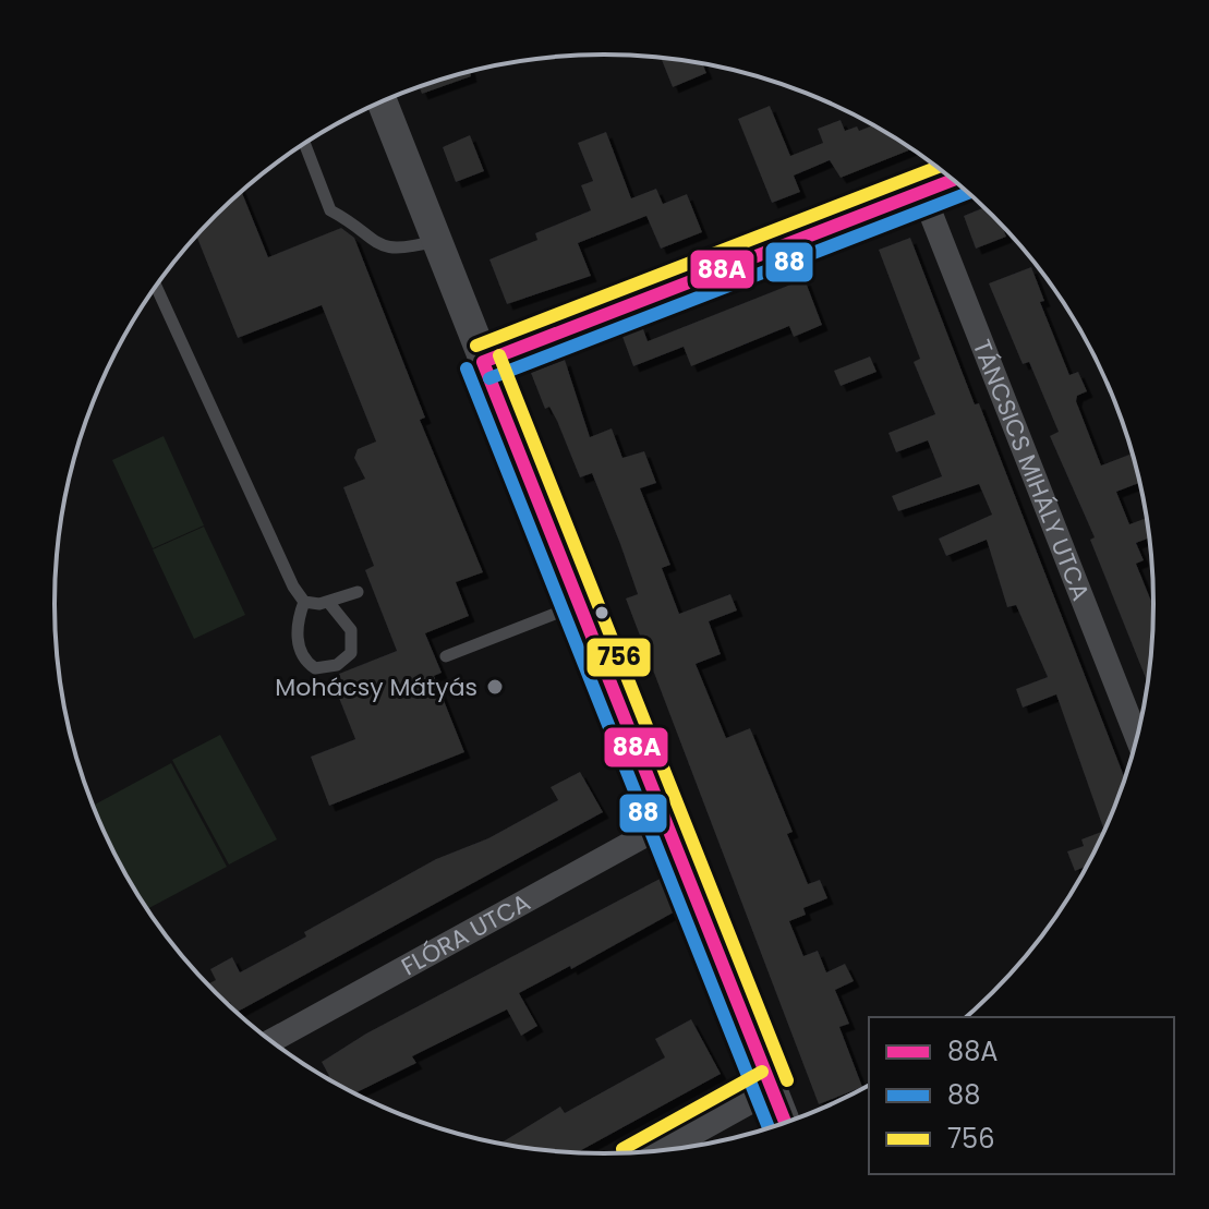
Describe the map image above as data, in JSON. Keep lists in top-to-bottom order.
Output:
{
  "streets": {
    "street": ["TÁNCSICS MIHÁLY UTCA", "FLÓRA UTCA"]
  },
  "places": ["Mohácsy Mátyás"],
  "lines": ["transit line 756", "transit line 88A", "transit line 88"],
  "legend": ["88A", "88", "756"]
}
